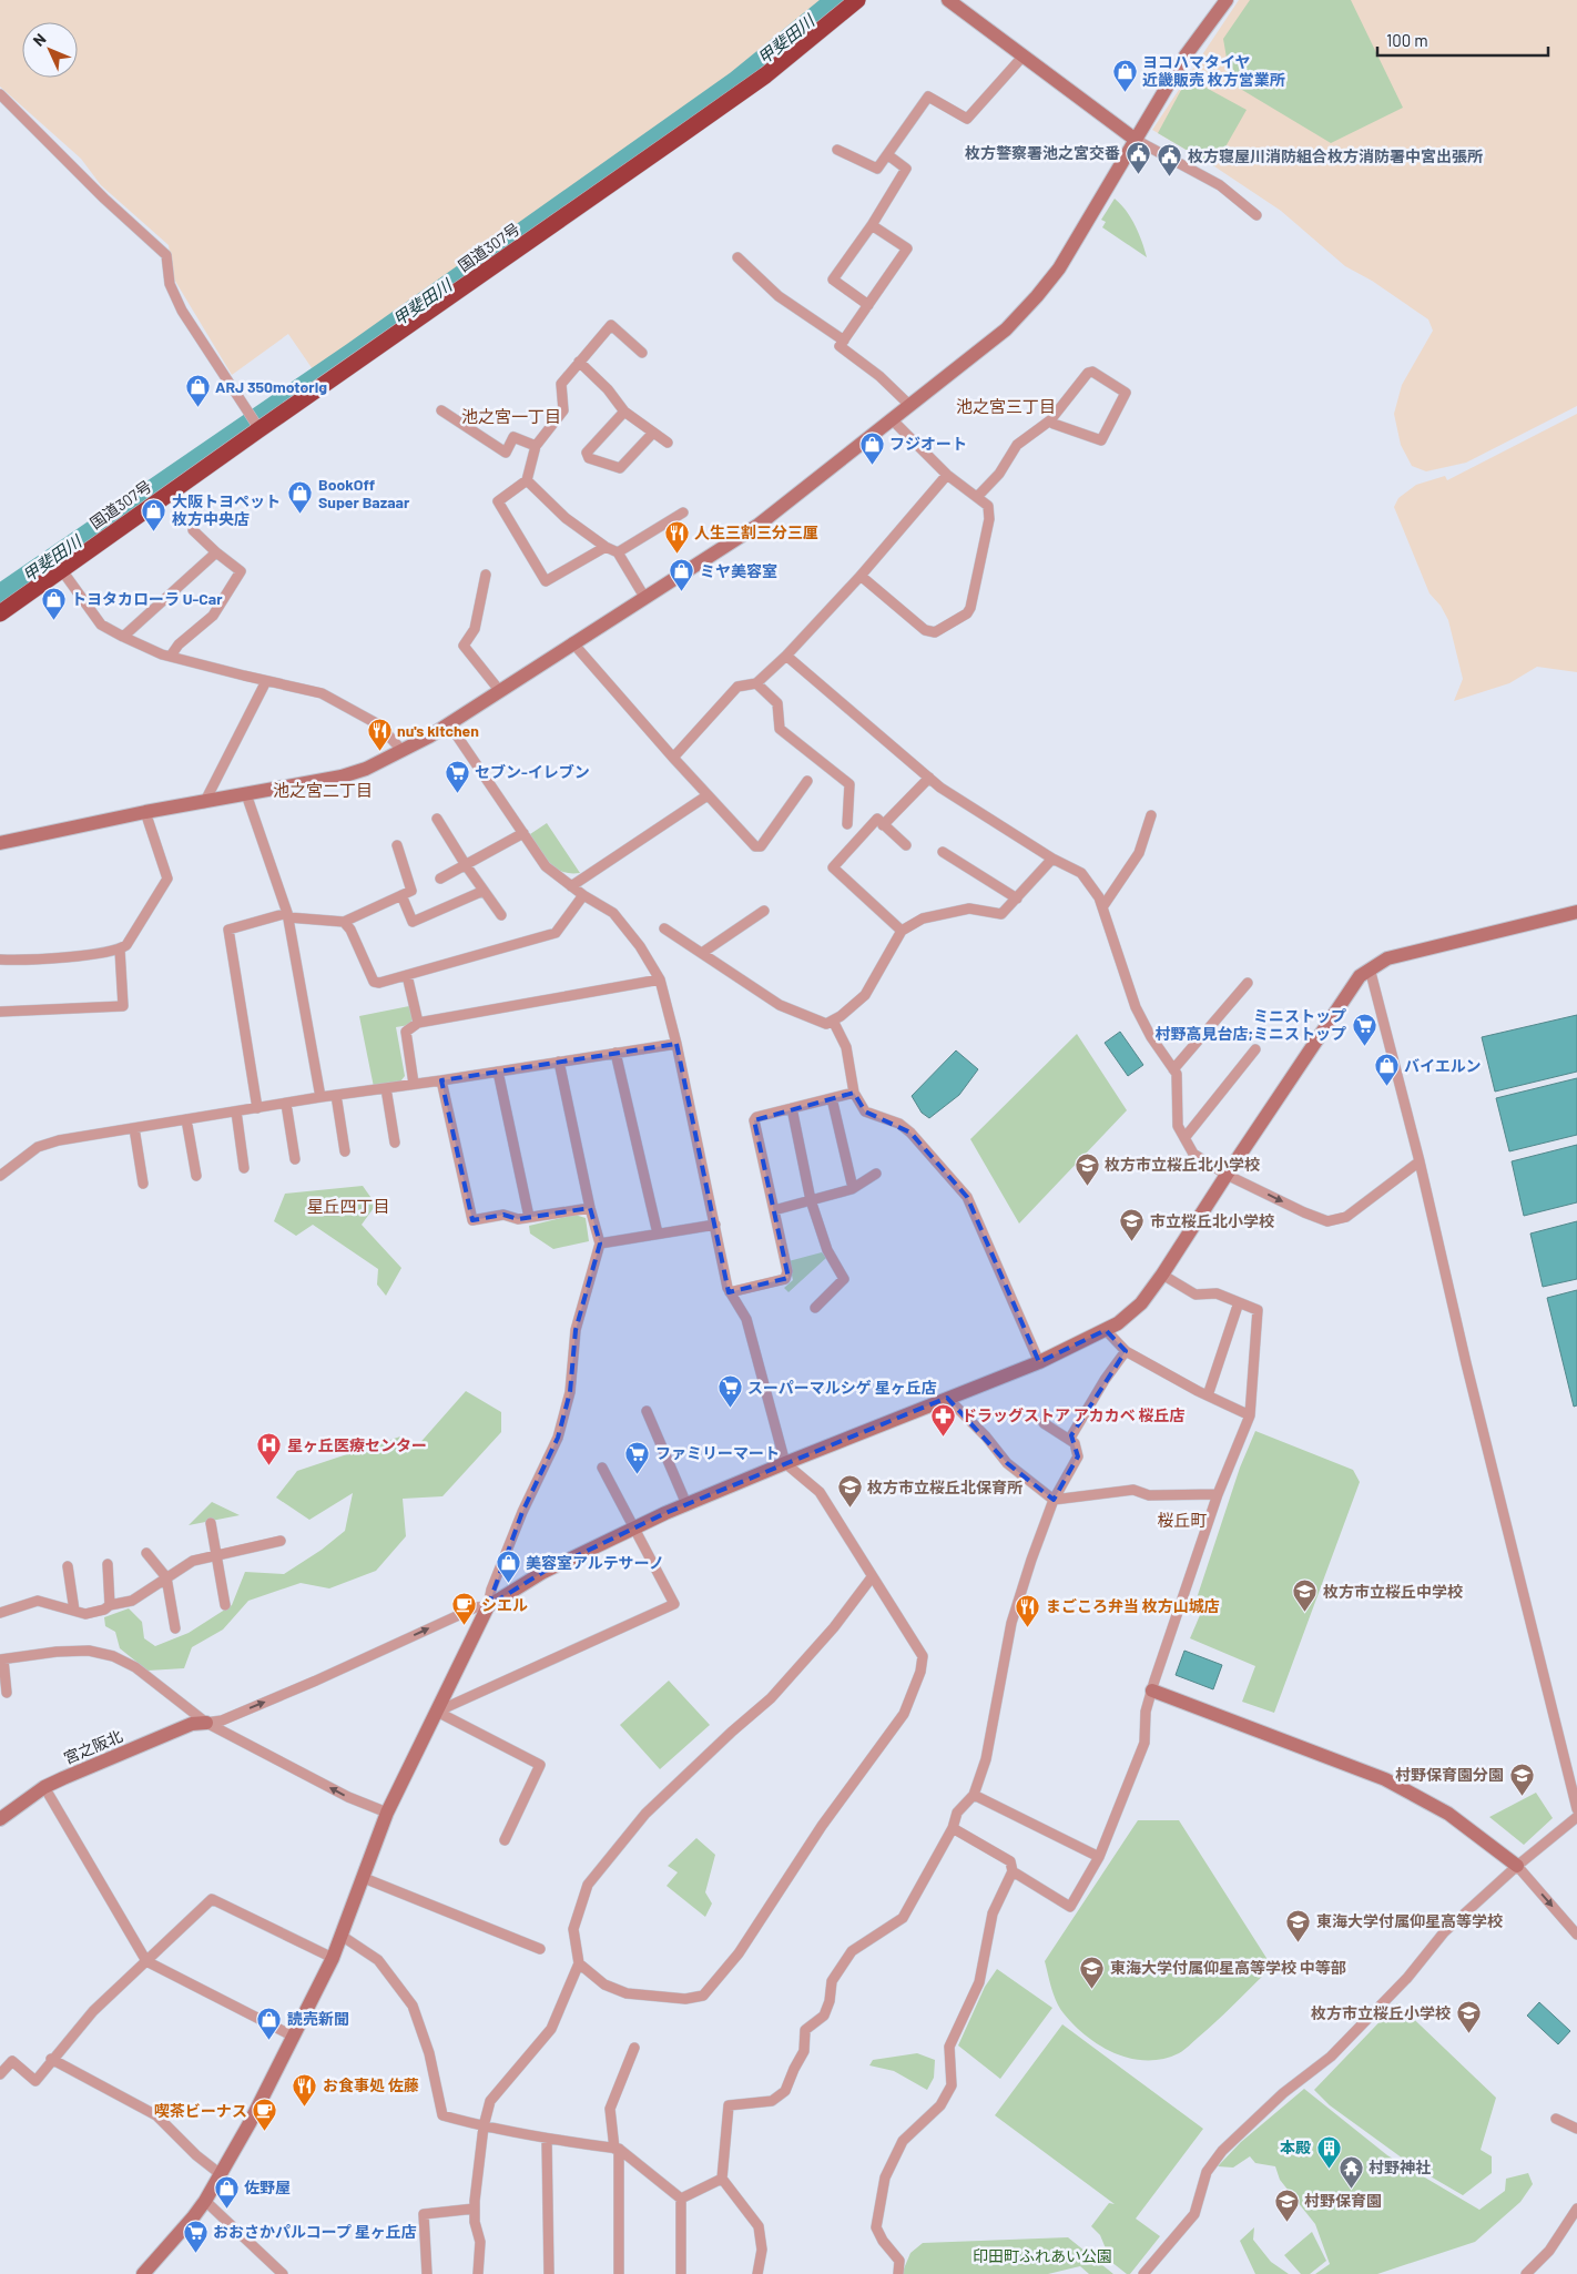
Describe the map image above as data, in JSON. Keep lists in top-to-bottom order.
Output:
{
  "streets": {
    "highway": ["国道307号"],
    "street": ["宮之阪北"]
  },
  "districts": [
    "池之宮三丁目",
    "池之宮一丁目",
    "池之宮二丁目",
    "星丘四丁目",
    "桜丘町"
  ],
  "water": ["甲斐田川"],
  "parks": ["印田町ふれあい公園"],
  "places": {
    "shop": [
      "ヨコハマタイヤ 近畿販売 枚方営業所",
      "ARJ 350motorig",
      "フジオート",
      "BookOff Super Bazaar",
      "大阪トヨペット 枚方中央店",
      "ミヤ美容室",
      "トヨタカローラ U-Car",
      "バイエルン",
      "美容室アルテサーノ",
      "読売新聞",
      "佐野屋"
    ],
    "public building": ["枚方警察署池之宮交番", "枚方寝屋川消防組合枚方消防署中宮出張所"],
    "restaurant": [
      "人生三割三分三厘",
      "nu's kitchen",
      "まごころ弁当 枚方山城店",
      "お食事処 佐藤"
    ],
    "supermarket": [
      "セブン-イレブン",
      "ミニストップ 村野高見台店;ミニストップ",
      "スーパーマルシゲ 星ヶ丘店",
      "ファミリーマート",
      "おおさかパルコープ 星ヶ丘店"
    ],
    "school or university": [
      "枚方市立桜丘北小学校",
      "市立桜丘北小学校",
      "枚方市立桜丘北保育所",
      "枚方市立桜丘中学校",
      "村野保育園分園",
      "東海大学付属仰星高等学校",
      "東海大学付属仰星高等学校 中等部",
      "枚方市立桜丘小学校",
      "村野保育園"
    ],
    "pharmacy": ["ドラッグストア アカカベ 桜丘店"],
    "hospital": ["星ヶ丘医療センター"],
    "cafe": ["シエル", "喫茶ビーナス"],
    "building": ["本殿"],
    "temple": ["村野神社"]
  },
  "scale_bar": "100 m",
  "north": "top left"
}
